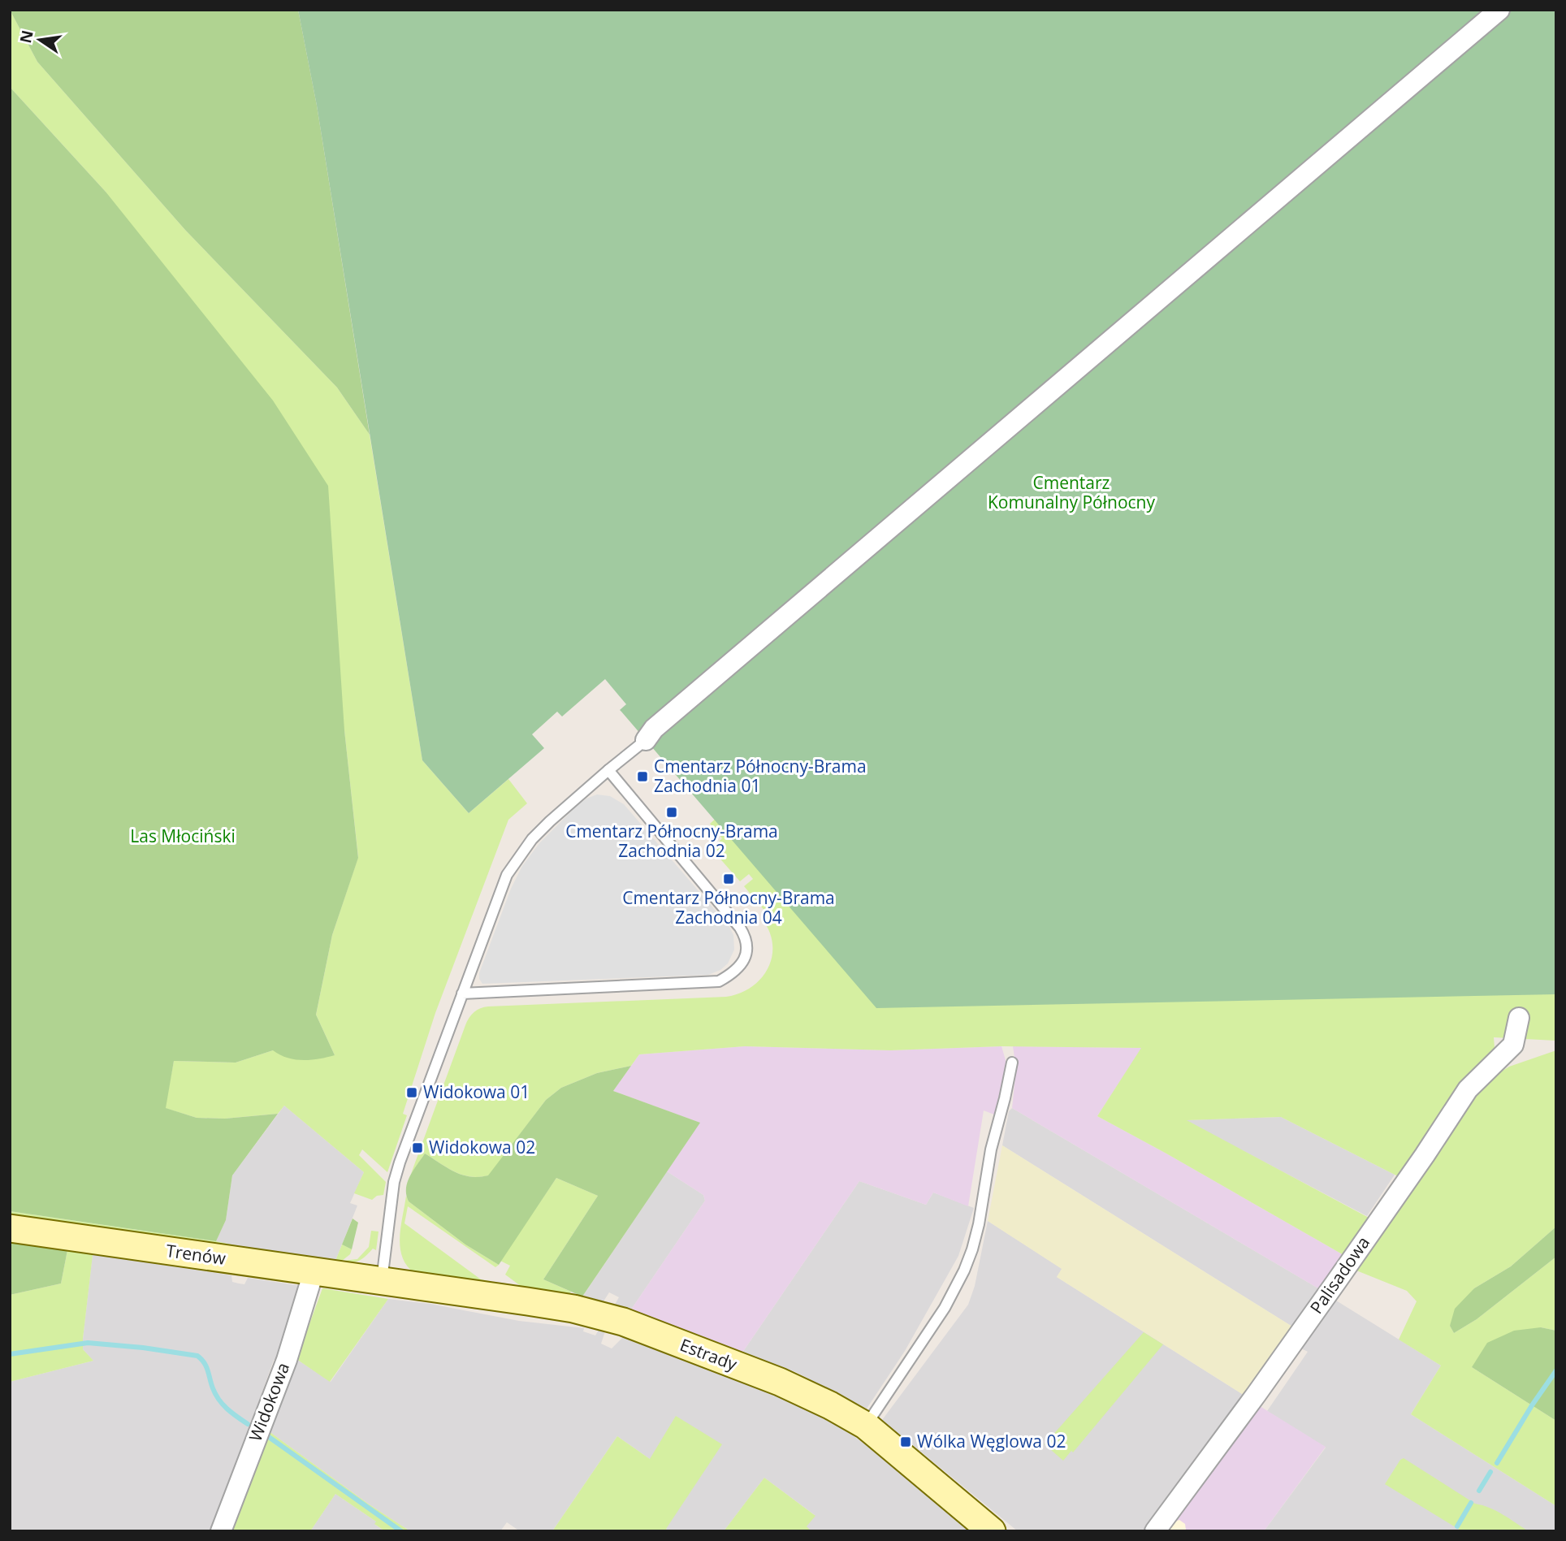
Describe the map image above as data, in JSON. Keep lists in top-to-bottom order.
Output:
{
  "streets": {
    "main road": ["Trenów", "Estrady"],
    "street": ["Palisadowa", "Widokowa"]
  },
  "crossings": [
    ["Trenów", "Estrady"],
    ["Trenów", "Widokowa"]
  ],
  "parks": ["Cmentarz Komunalny Północny", "Las Młociński"],
  "places": {
    "transit": [
      "Cmentarz Północny-Brama Zachodnia 01",
      "Cmentarz Północny-Brama Zachodnia 02",
      "Cmentarz Północny-Brama Zachodnia 04",
      "Widokowa 01",
      "Widokowa 02",
      "Wólka Węglowa 02"
    ]
  },
  "north": "left"
}
